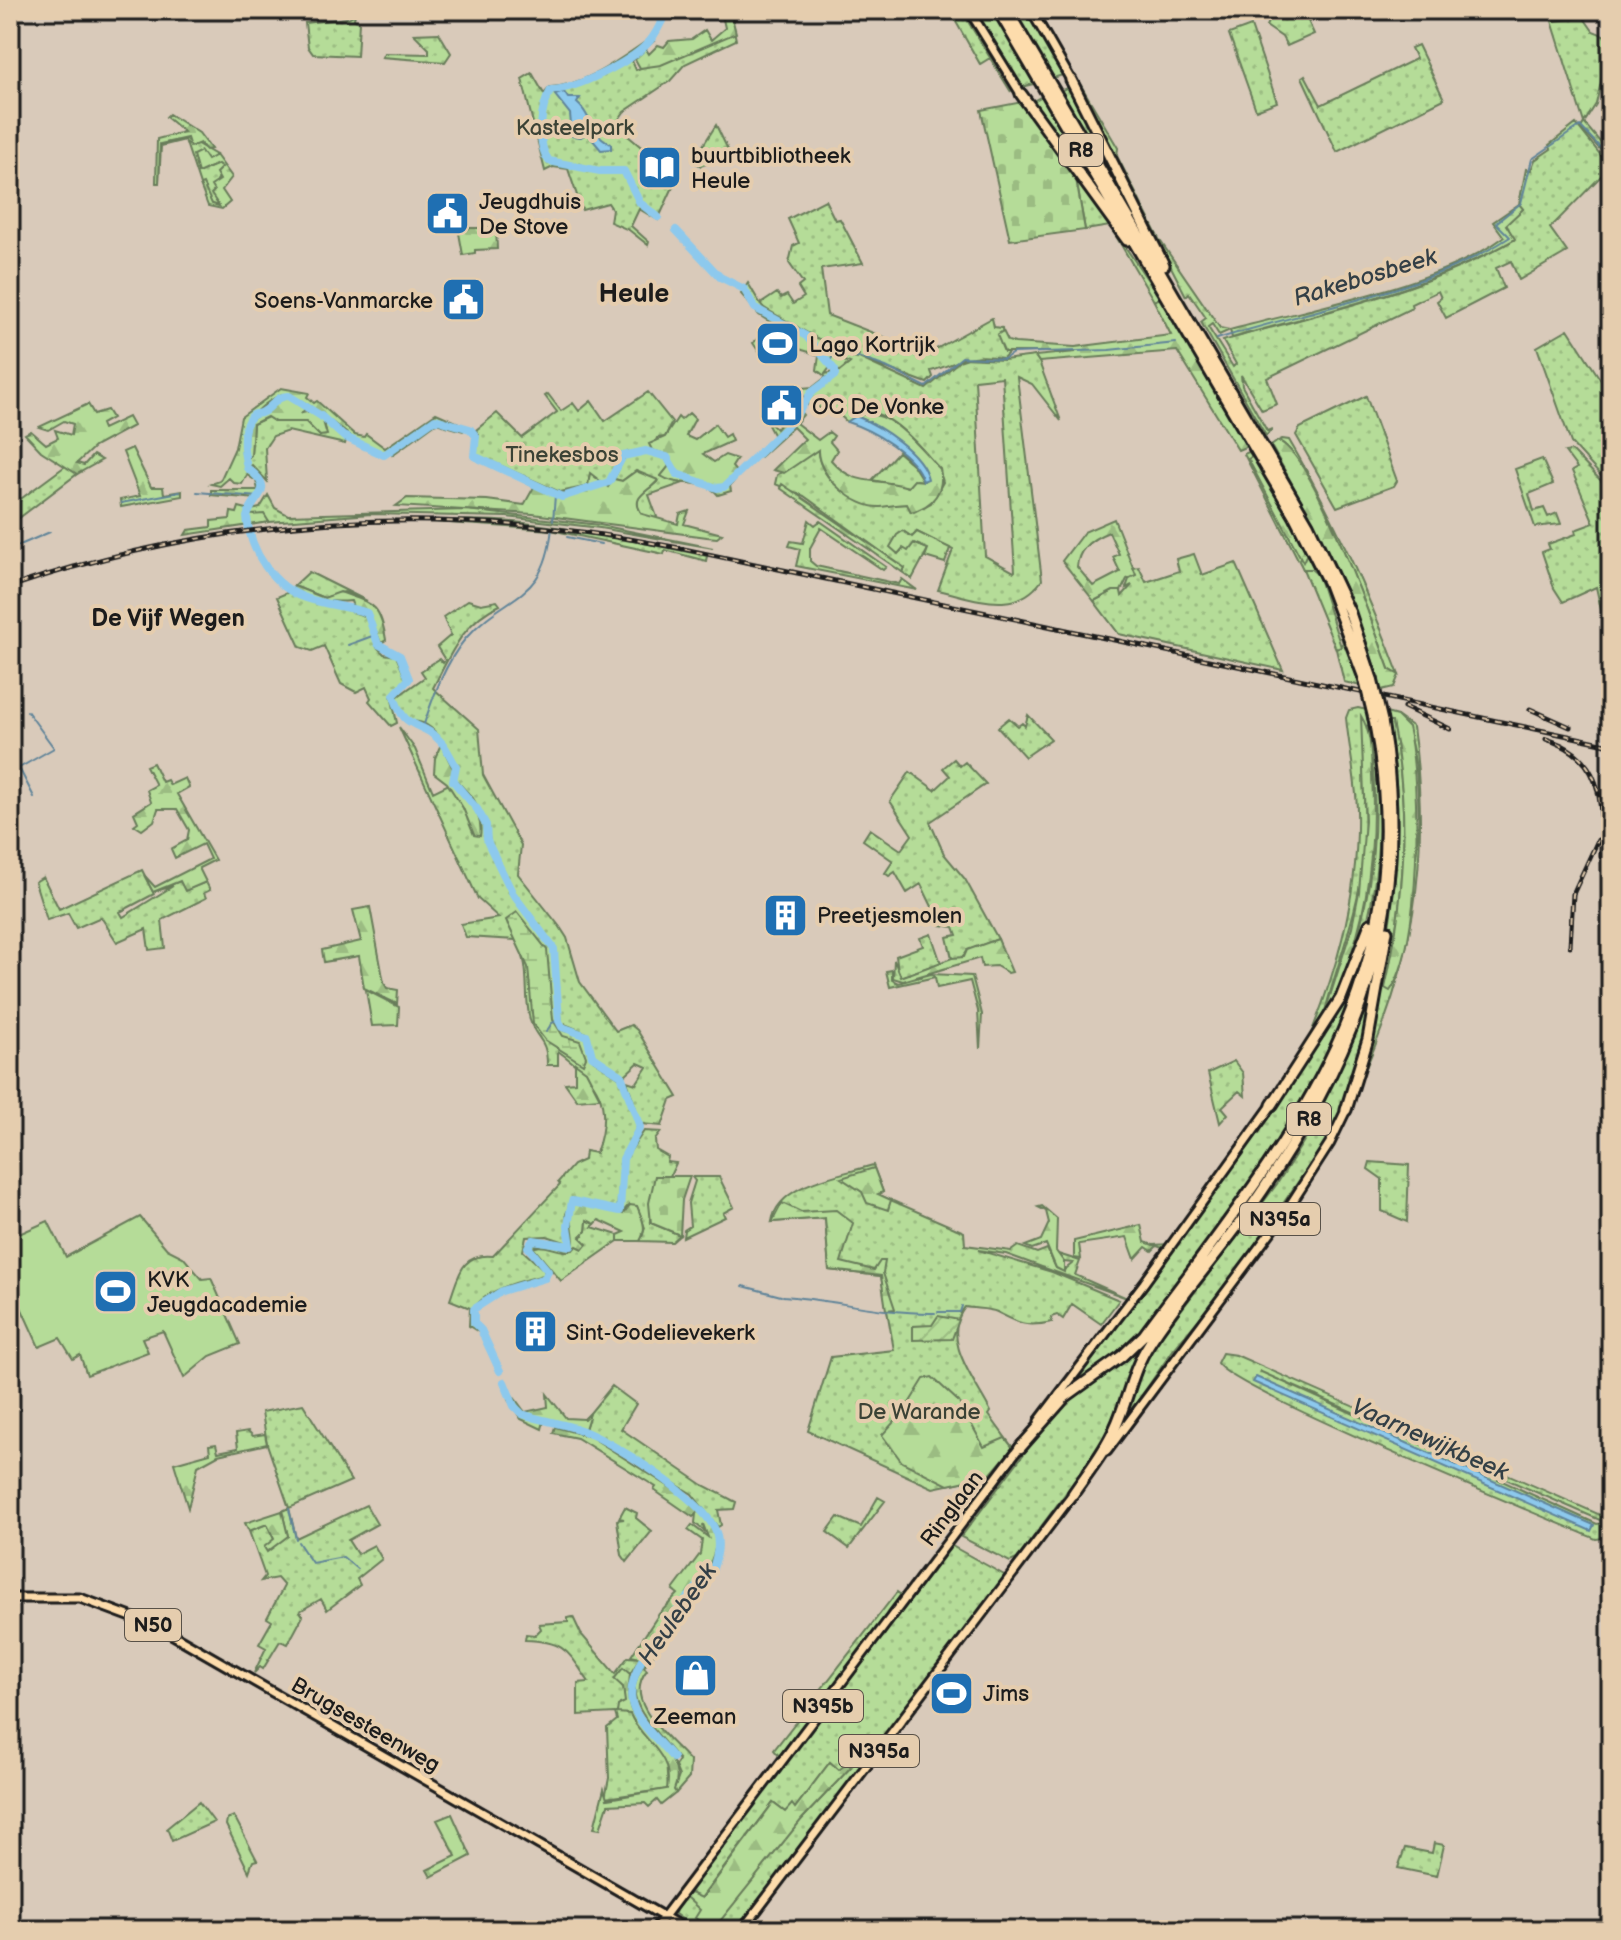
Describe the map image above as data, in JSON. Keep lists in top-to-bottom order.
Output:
{
  "streets": {
    "highway": ["R8"],
    "main road": [
      "N395a",
      "Ringlaan",
      "N50",
      "N395b",
      "Brugsesteenweg"
    ]
  },
  "crossings": [
    ["R8", "N395a"],
    ["R8", "Ringlaan"],
    ["Ringlaan", "Brugsesteenweg"]
  ],
  "districts": ["Heule", "De Vijf Wegen"],
  "water": ["Rakebosbeek", "Vaarnewijkbeek", "Heulebeek"],
  "parks": ["Kasteelpark", "Tinekesbos", "De Warande"],
  "places": {
    "library": ["buurtbibliotheek Heule"],
    "public building": ["Jeugdhuis De Stove", "Soens-Vanmarcke", "OC De Vonke"],
    "sports": ["Lago Kortrijk", "KVK Jeugdacademie", "Jims"],
    "building": ["Preetjesmolen", "Sint-Godelievekerk"],
    "shop": ["Zeeman"]
  }
}
